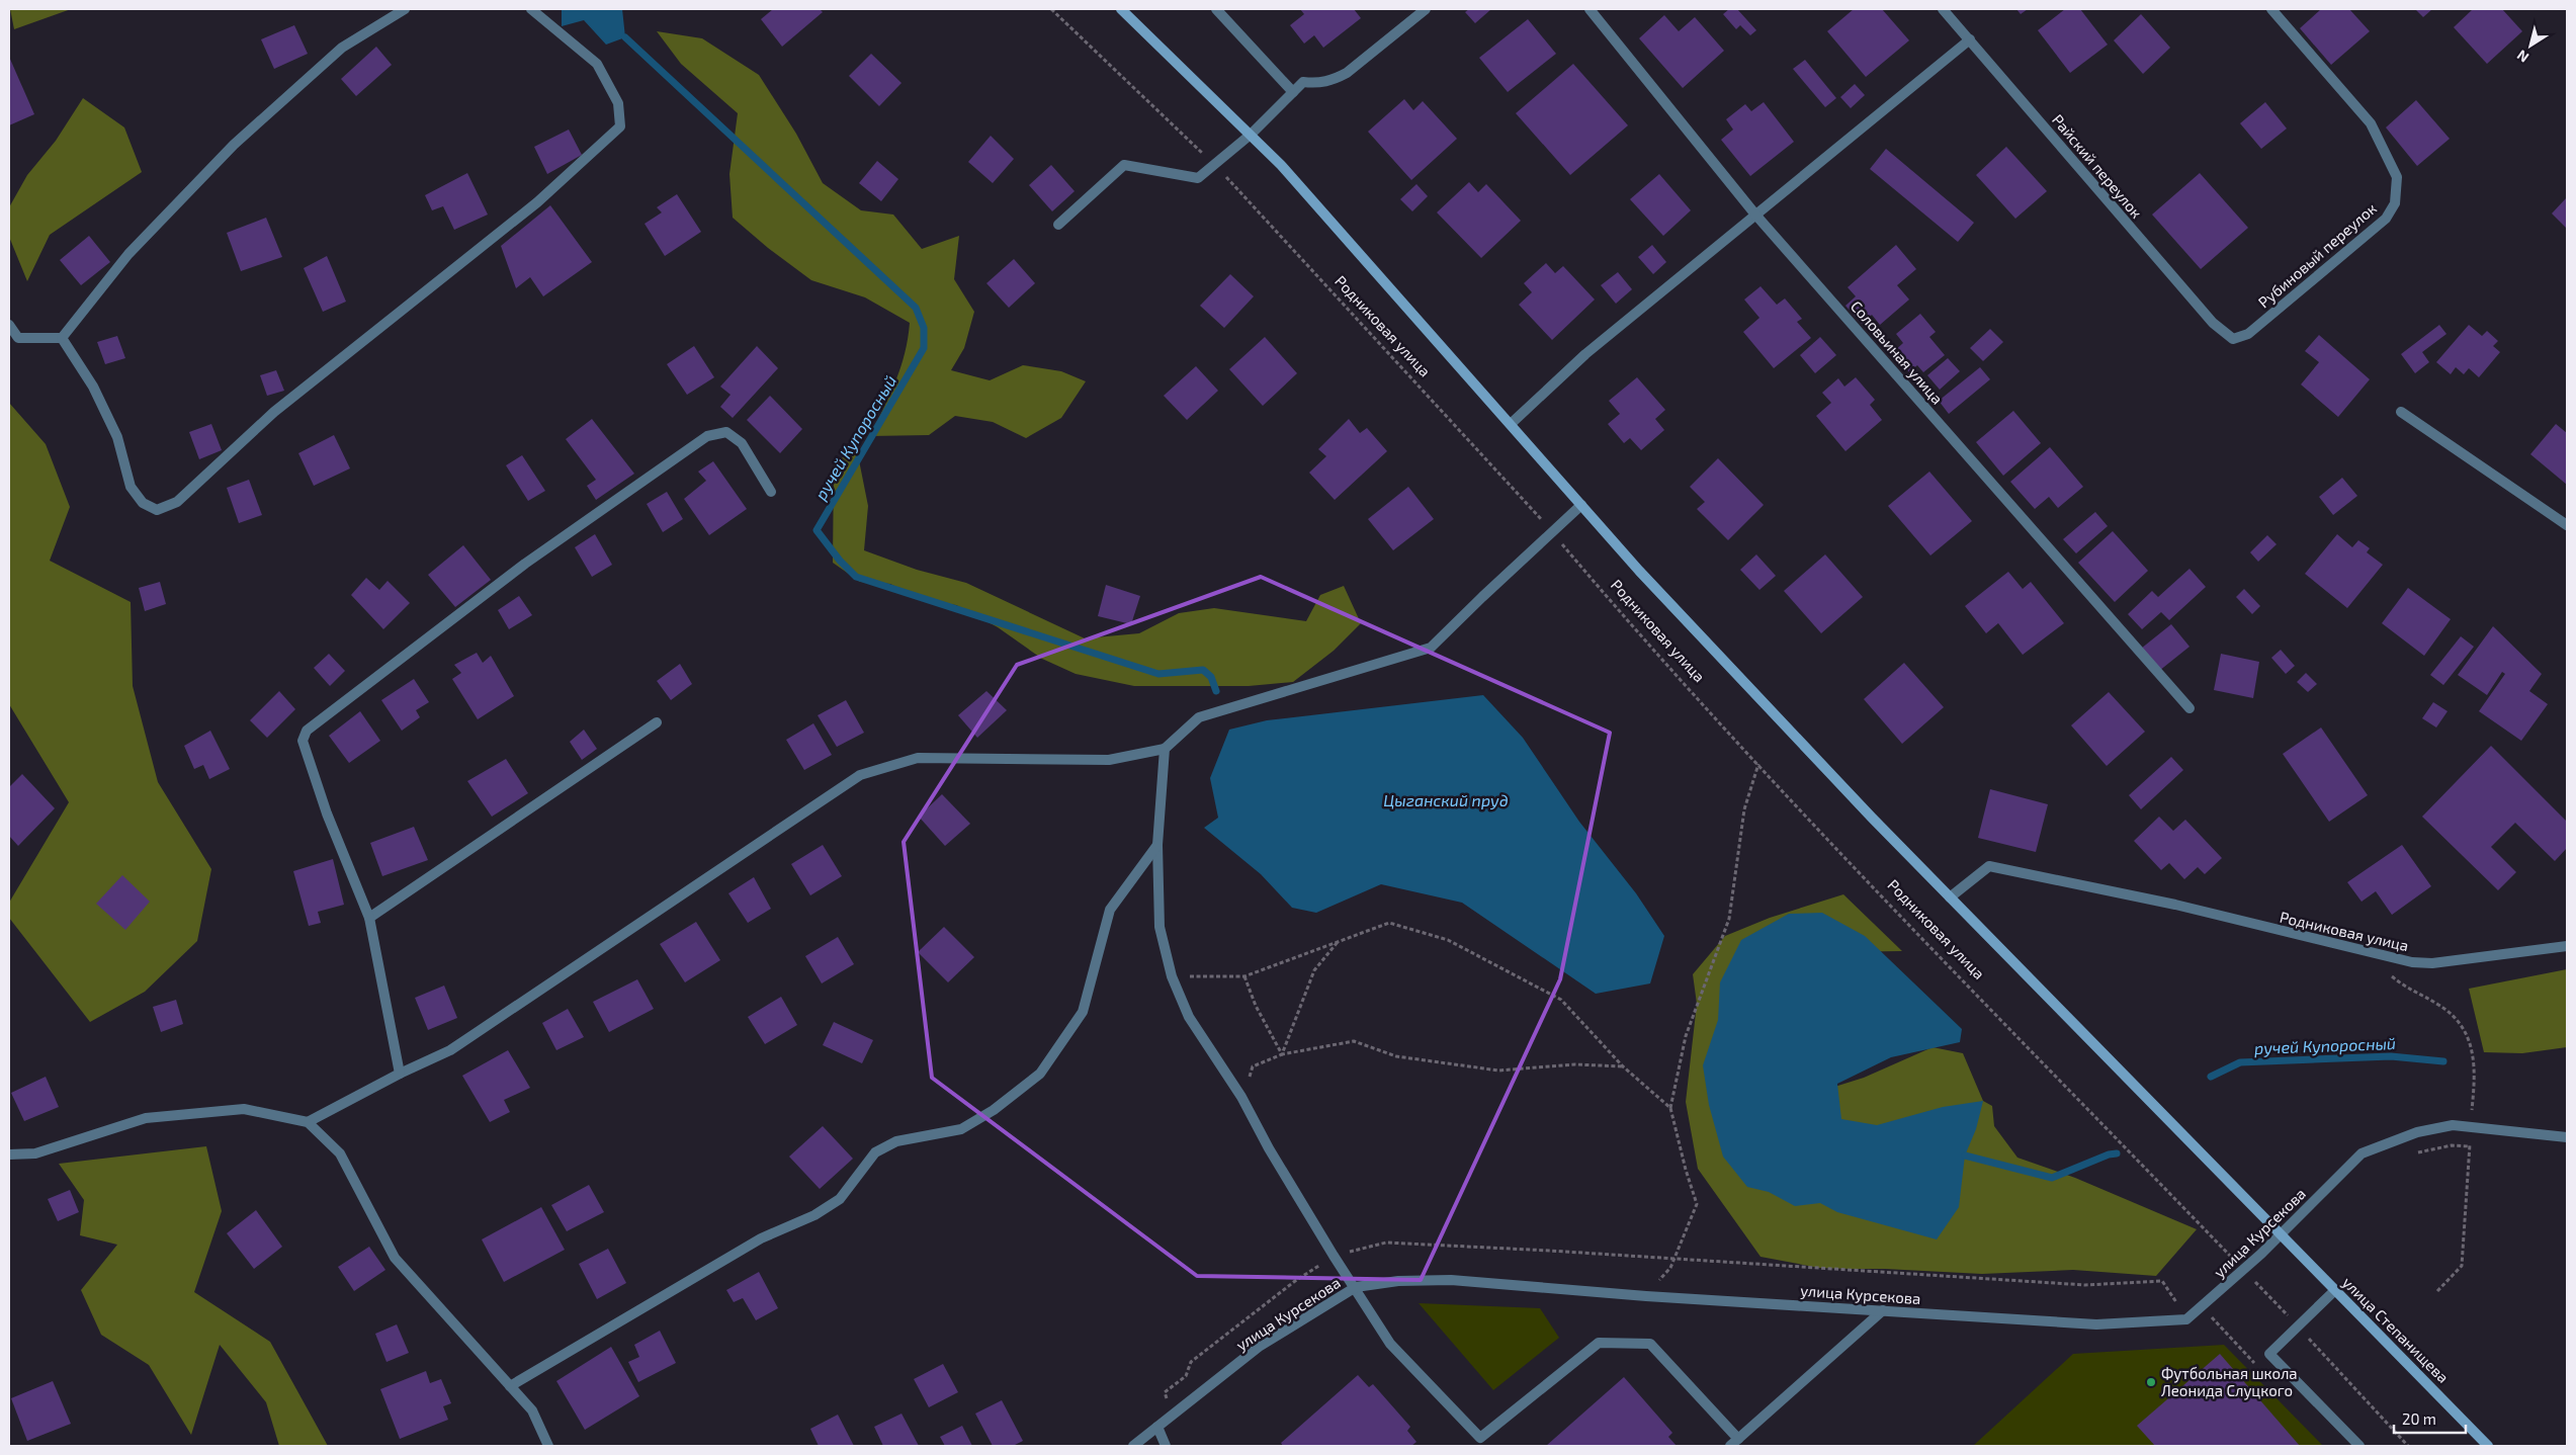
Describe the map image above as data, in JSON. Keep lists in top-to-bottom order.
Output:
{
  "streets": {
    "main road": ["Родниковая улица", "улица Степанищева"],
    "street": [
      "Райский переулок",
      "Рубиновый переулок",
      "Соловьиная улица",
      "улица Курсекова"
    ]
  },
  "crossings": [
    ["Райский переулок", "Рубиновый переулок"],
    ["Родниковая улица", "улица Курсекова"],
    ["Родниковая улица", "улица Степанищева"],
    ["улица Курсекова", "улица Степанищева"]
  ],
  "water": ["ручей Купоросный", "Цыганский пруд"],
  "places": ["Футбольная школа Леонида Слуцкого"],
  "scale_bar": "20 m",
  "north": "bottom left"
}
